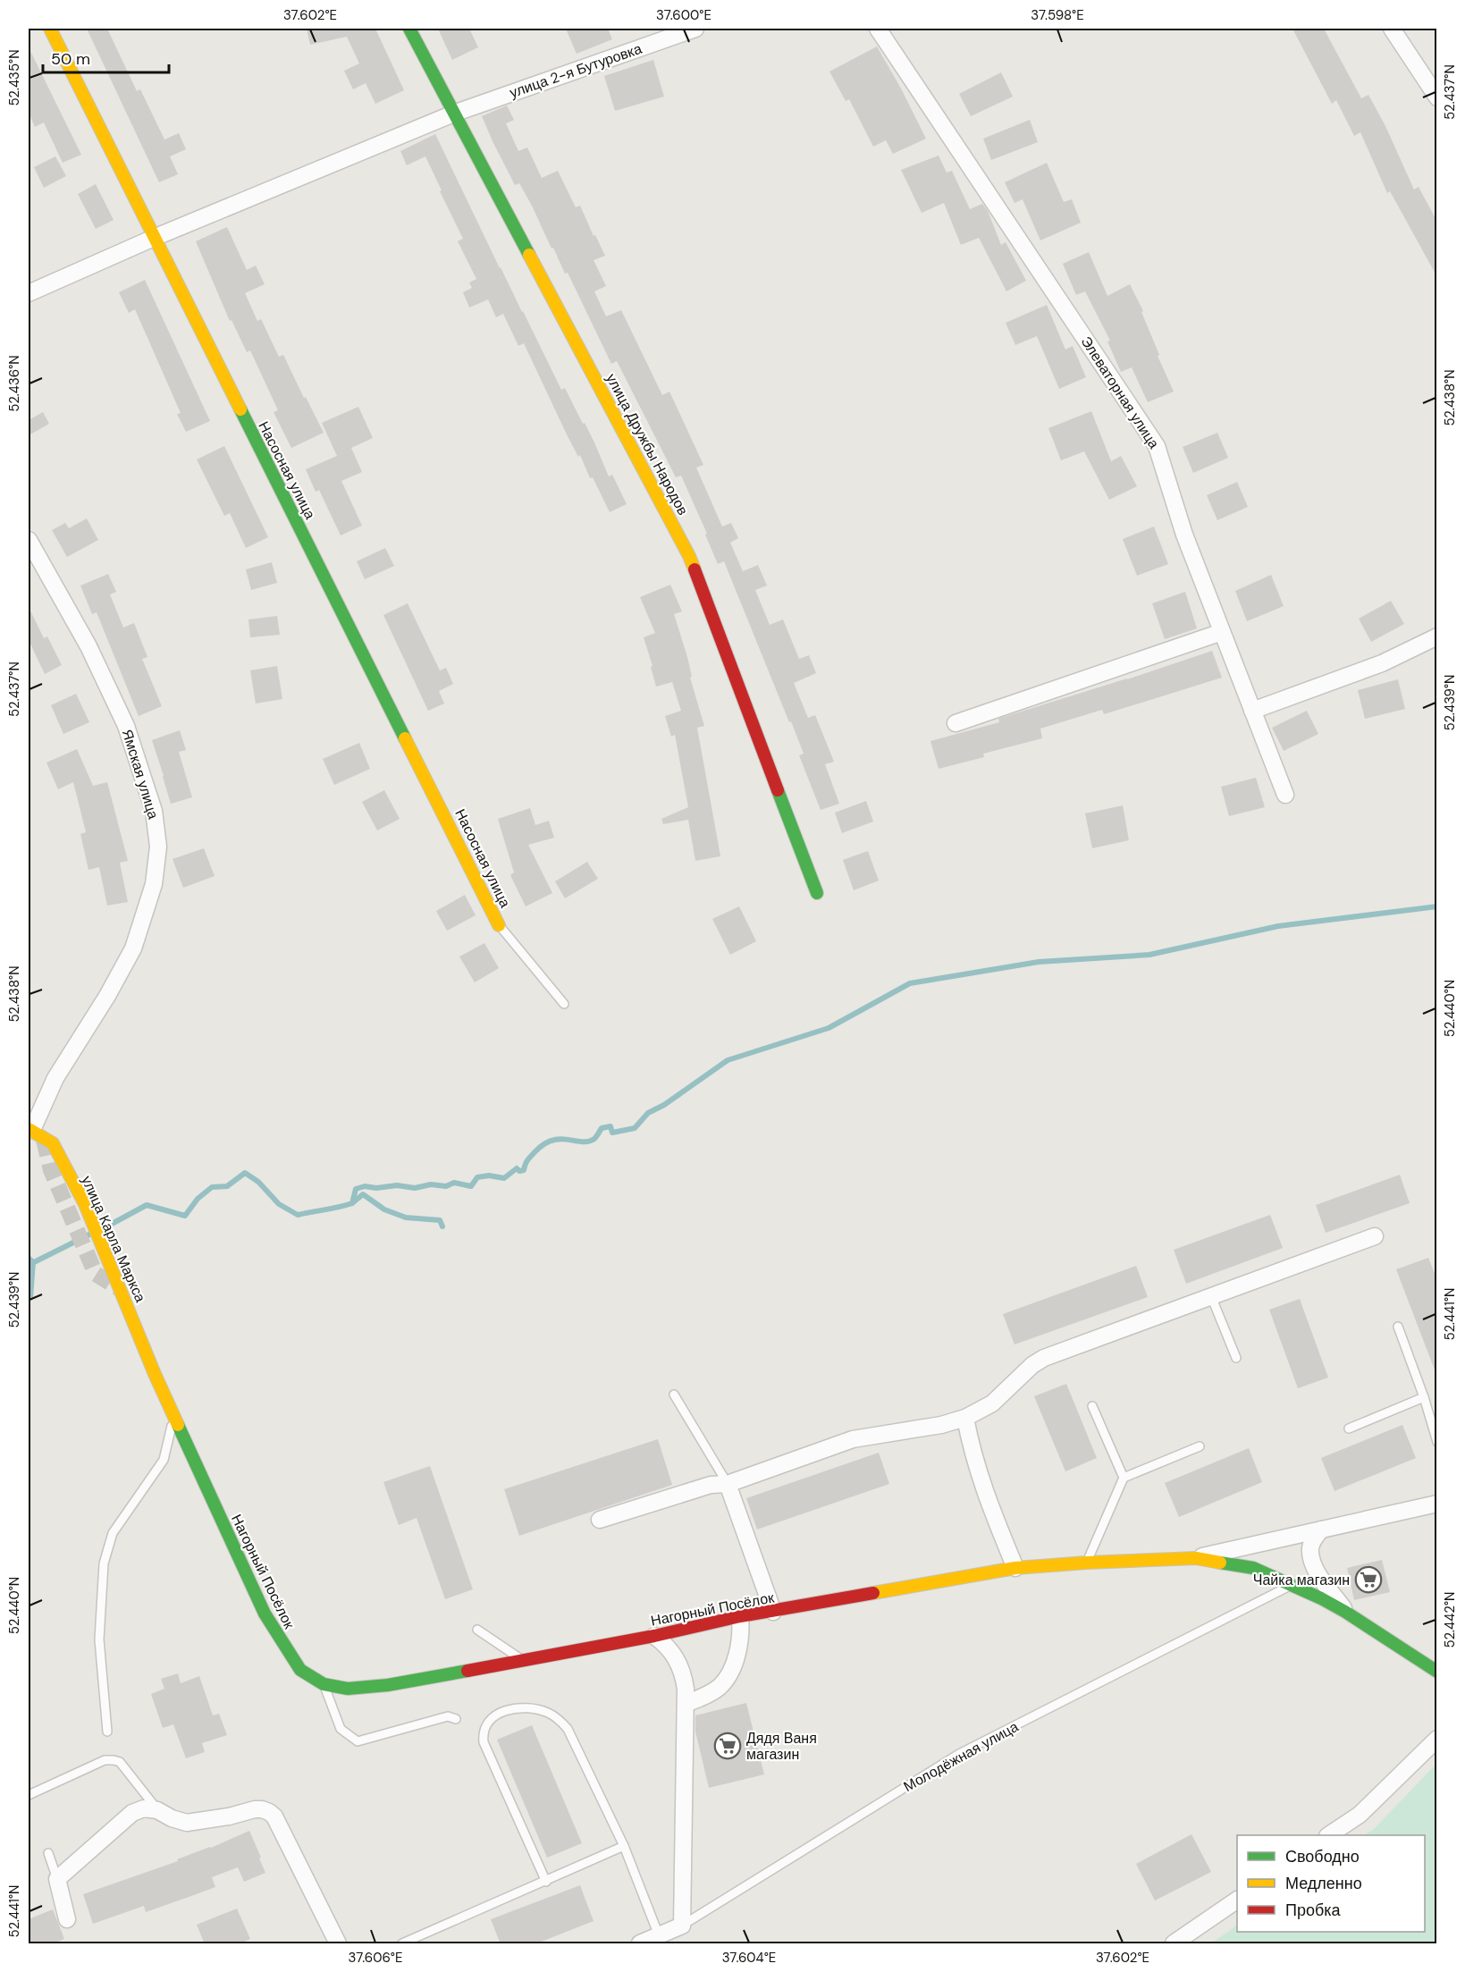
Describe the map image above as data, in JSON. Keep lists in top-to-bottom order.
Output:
{
  "streets": {
    "street": [
      "улица 2-я Бутуровка",
      "Элеваторная улица",
      "улица Дружбы Народов",
      "Насосная улица",
      "Ямская улица",
      "улица Карла Маркса",
      "Нагорный Посёлок",
      "Молодёжная улица"
    ]
  },
  "crossings": [
    ["улица 2-я Бутуровка", "улица Дружбы Народов"],
    ["улица 2-я Бутуровка", "Насосная улица"],
    ["улица Карла Маркса", "Нагорный Посёлок"],
    ["Нагорный Посёлок", "Молодёжная улица"]
  ],
  "places": {
    "supermarket": ["Чайка магазин", "Дядя Ваня магазин"]
  },
  "legend": ["Свободно", "Медленно", "Пробка"],
  "scale_bar": "50 m",
  "coordinates": [
    "37.602°E",
    "37.600°E",
    "37.598°E",
    "52.435°N",
    "52.437°N",
    "52.436°N",
    "52.438°N",
    "52.439°N",
    "52.440°N",
    "52.441°N",
    "52.442°N",
    "37.606°E",
    "37.604°E"
  ]
}
